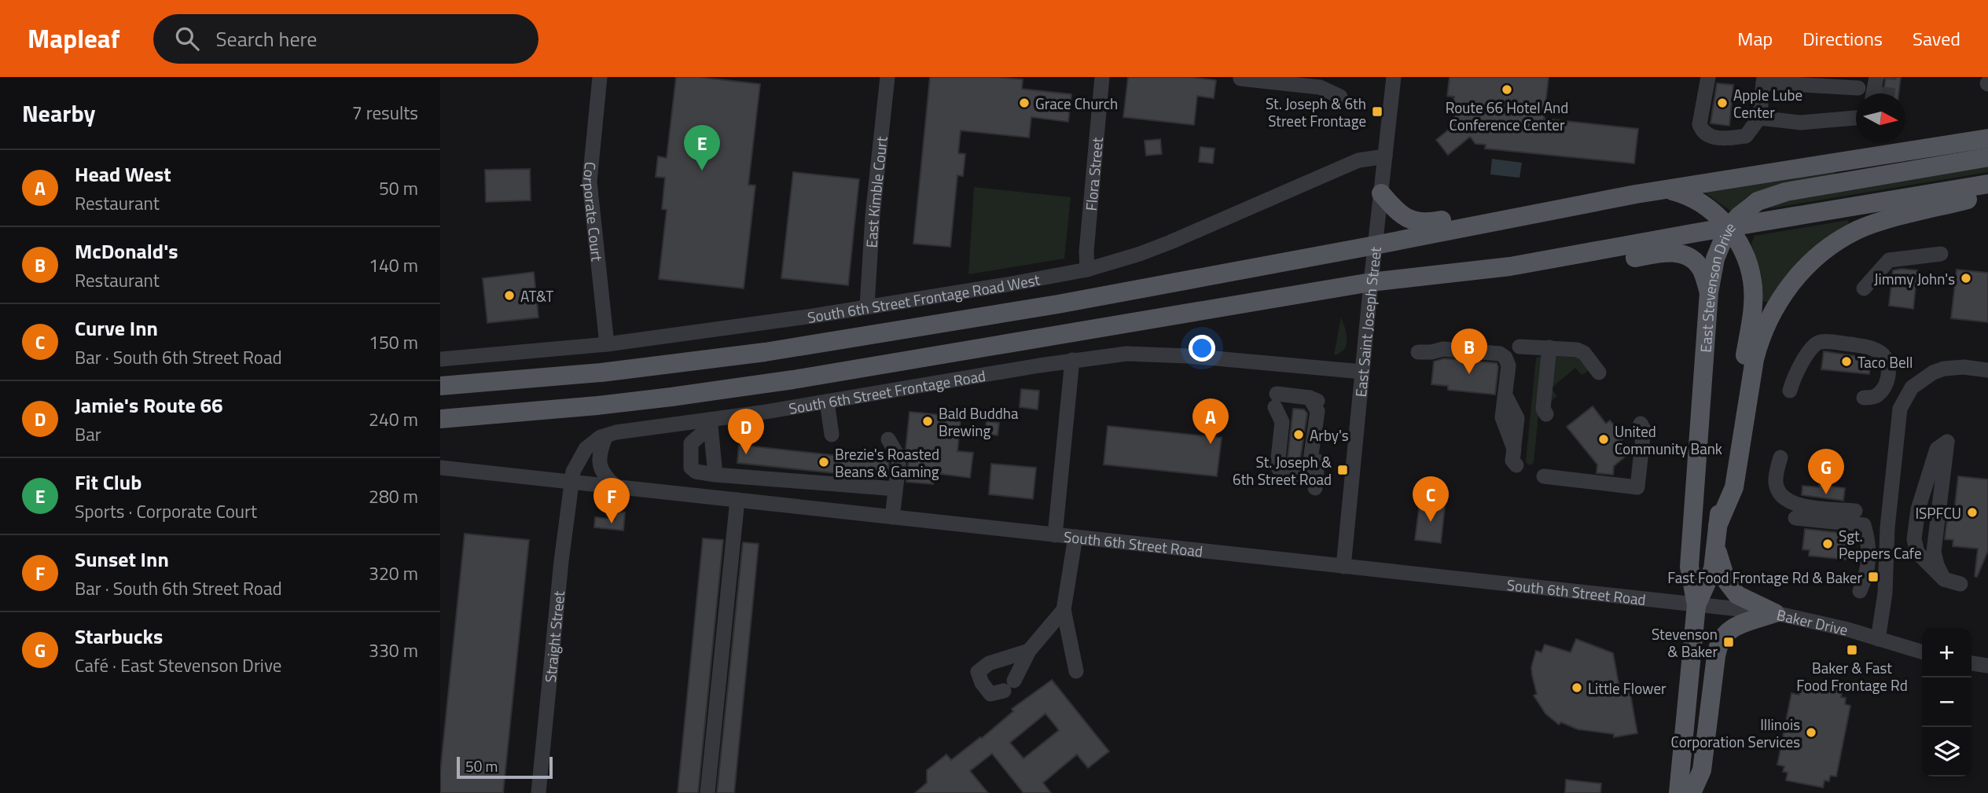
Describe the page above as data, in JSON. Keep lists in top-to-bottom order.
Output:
{
  "streets": {
    "main road": ["East Stevenson Drive"],
    "street": [
      "Flora Street",
      "East Kimble Court",
      "Corporate Court",
      "South 6th Street Frontage Road West",
      "East Saint Joseph Street",
      "South 6th Street Frontage Road",
      "South 6th Street Road",
      "Baker Drive",
      "Straight Street"
    ]
  },
  "crossings": [
    ["Flora Street", "South 6th Street Frontage Road West"],
    ["East Kimble Court", "South 6th Street Frontage Road West"],
    ["Corporate Court", "South 6th Street Frontage Road West"],
    ["South 6th Street Frontage Road West", "East Saint Joseph Street"],
    ["East Stevenson Drive", "South 6th Street Road"],
    ["East Stevenson Drive", "Baker Drive"],
    ["East Saint Joseph Street", "South 6th Street Frontage Road"],
    ["East Saint Joseph Street", "South 6th Street Road"],
    ["South 6th Street Frontage Road", "South 6th Street Road"],
    ["South 6th Street Frontage Road", "Straight Street"],
    ["South 6th Street Road", "Baker Drive"],
    ["South 6th Street Road", "Straight Street"]
  ],
  "places": {
    "other": [
      "Route 66 Hotel And Conference Center",
      "Grace Church",
      "Apple Lube Center",
      "Jimmy John's",
      "AT&T",
      "Taco Bell",
      "Bald Buddha Brewing",
      "Arby's",
      "United Community Bank",
      "Brezie's Roasted Beans & Gaming",
      "ISPFCU",
      "Sgt. Peppers Cafe",
      "Little Flower",
      "Illinois Corporation Services"
    ],
    "transit": [
      "St. Joseph & 6th Street Frontage",
      "St. Joseph & 6th Street Road",
      "Fast Food Frontage Rd & Baker",
      "Stevenson & Baker",
      "Baker & Fast Food Frontage Rd"
    ]
  },
  "scale_bar": "50 m",
  "north": "right",
  "page": {
    "header": "Mapleaf",
    "search": "Search here",
    "nav": ["Map", "Directions", "Saved"],
    "heading": ["Nearby", "7 results"],
    "pins": [
      "E",
      "B",
      "A",
      "D",
      "G",
      "C",
      "F"
    ],
    "list": [
      {
        "mark": "A",
        "name": "Head West",
        "note": "Restaurant",
        "value": "50 m"
      },
      {
        "mark": "B",
        "name": "McDonald's",
        "note": "Restaurant",
        "value": "140 m"
      },
      {
        "mark": "C",
        "name": "Curve Inn",
        "note": "Bar · South 6th Street Road",
        "value": "150 m"
      },
      {
        "mark": "D",
        "name": "Jamie's Route 66",
        "note": "Bar",
        "value": "240 m"
      },
      {
        "mark": "E",
        "name": "Fit Club",
        "note": "Sports · Corporate Court",
        "value": "280 m"
      },
      {
        "mark": "F",
        "name": "Sunset Inn",
        "note": "Bar · South 6th Street Road",
        "value": "320 m"
      },
      {
        "mark": "G",
        "name": "Starbucks",
        "note": "Café · East Stevenson Drive",
        "value": "330 m"
      }
    ],
    "map_buttons": ["+", "−"],
    "scale": "50 m"
  }
}
